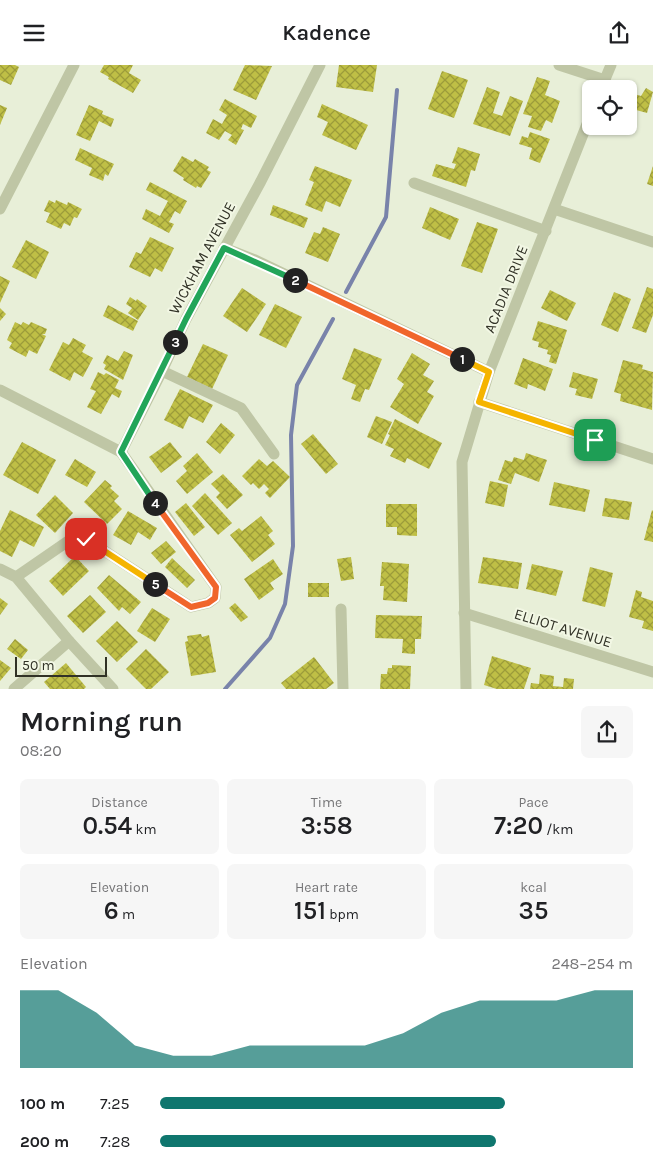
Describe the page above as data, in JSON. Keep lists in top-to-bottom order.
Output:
{
  "streets": {
    "street": ["WICKHAM AVENUE", "ACADIA DRIVE", "ELLIOT AVENUE"]
  },
  "crossings": [
    ["ACADIA DRIVE", "ELLIOT AVENUE"]
  ],
  "scale_bar": "50 m",
  "page": {
    "header": "Kadence",
    "pins": [
      "2",
      "3",
      "1",
      "4",
      "5"
    ],
    "scale": "50 m",
    "heading": ["Morning run", "08:20"],
    "stats": [
      ["Distance", "0.54 km"],
      ["Time", "3:58"],
      ["Pace", "7:20 /km"],
      ["Elevation", "6 m"],
      ["Heart rate", "151 bpm"],
      ["kcal", "35"]
    ],
    "chart": ["Elevation", "248–254 m"],
    "list": [
      {
        "name": "100 m",
        "note": "7:25"
      },
      {
        "name": "200 m",
        "note": "7:28"
      }
    ]
  }
}
